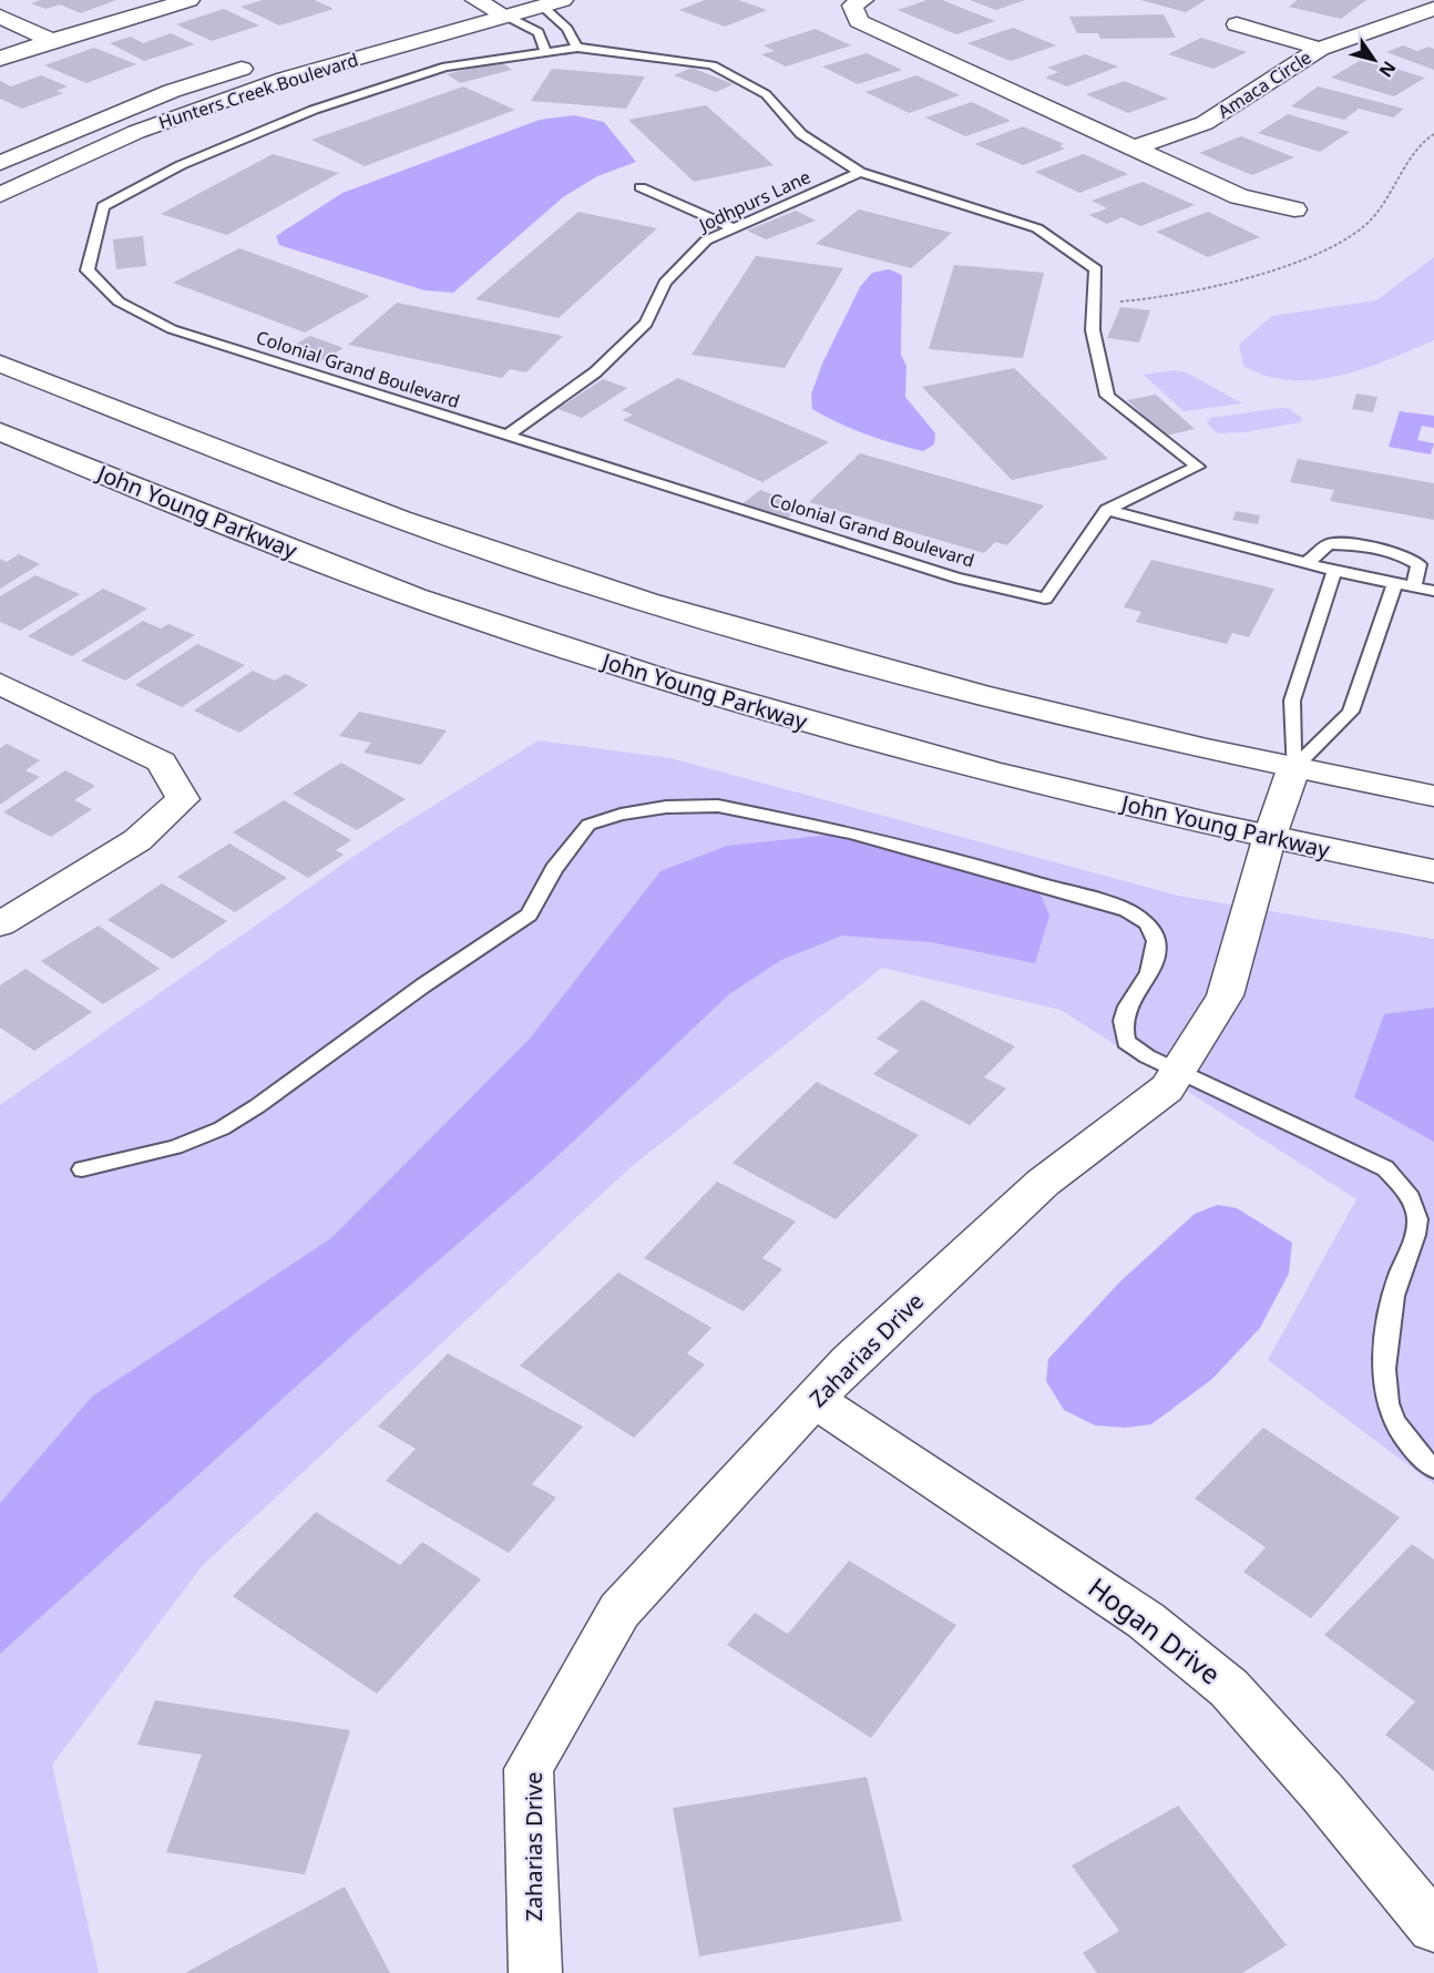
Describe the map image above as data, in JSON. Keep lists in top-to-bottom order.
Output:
{
  "streets": {
    "main road": [
      "Amaca Circle",
      "Hunters Creek Boulevard",
      "John Young Parkway",
      "Zaharias Drive",
      "Hogan Drive"
    ],
    "lane": ["Jodhpurs Lane", "Colonial Grand Boulevard"]
  },
  "crossings": [
    ["Jodhpurs Lane", "Colonial Grand Boulevard"],
    ["John Young Parkway", "Zaharias Drive"],
    ["Zaharias Drive", "Hogan Drive"]
  ],
  "north": "bottom right"
}
